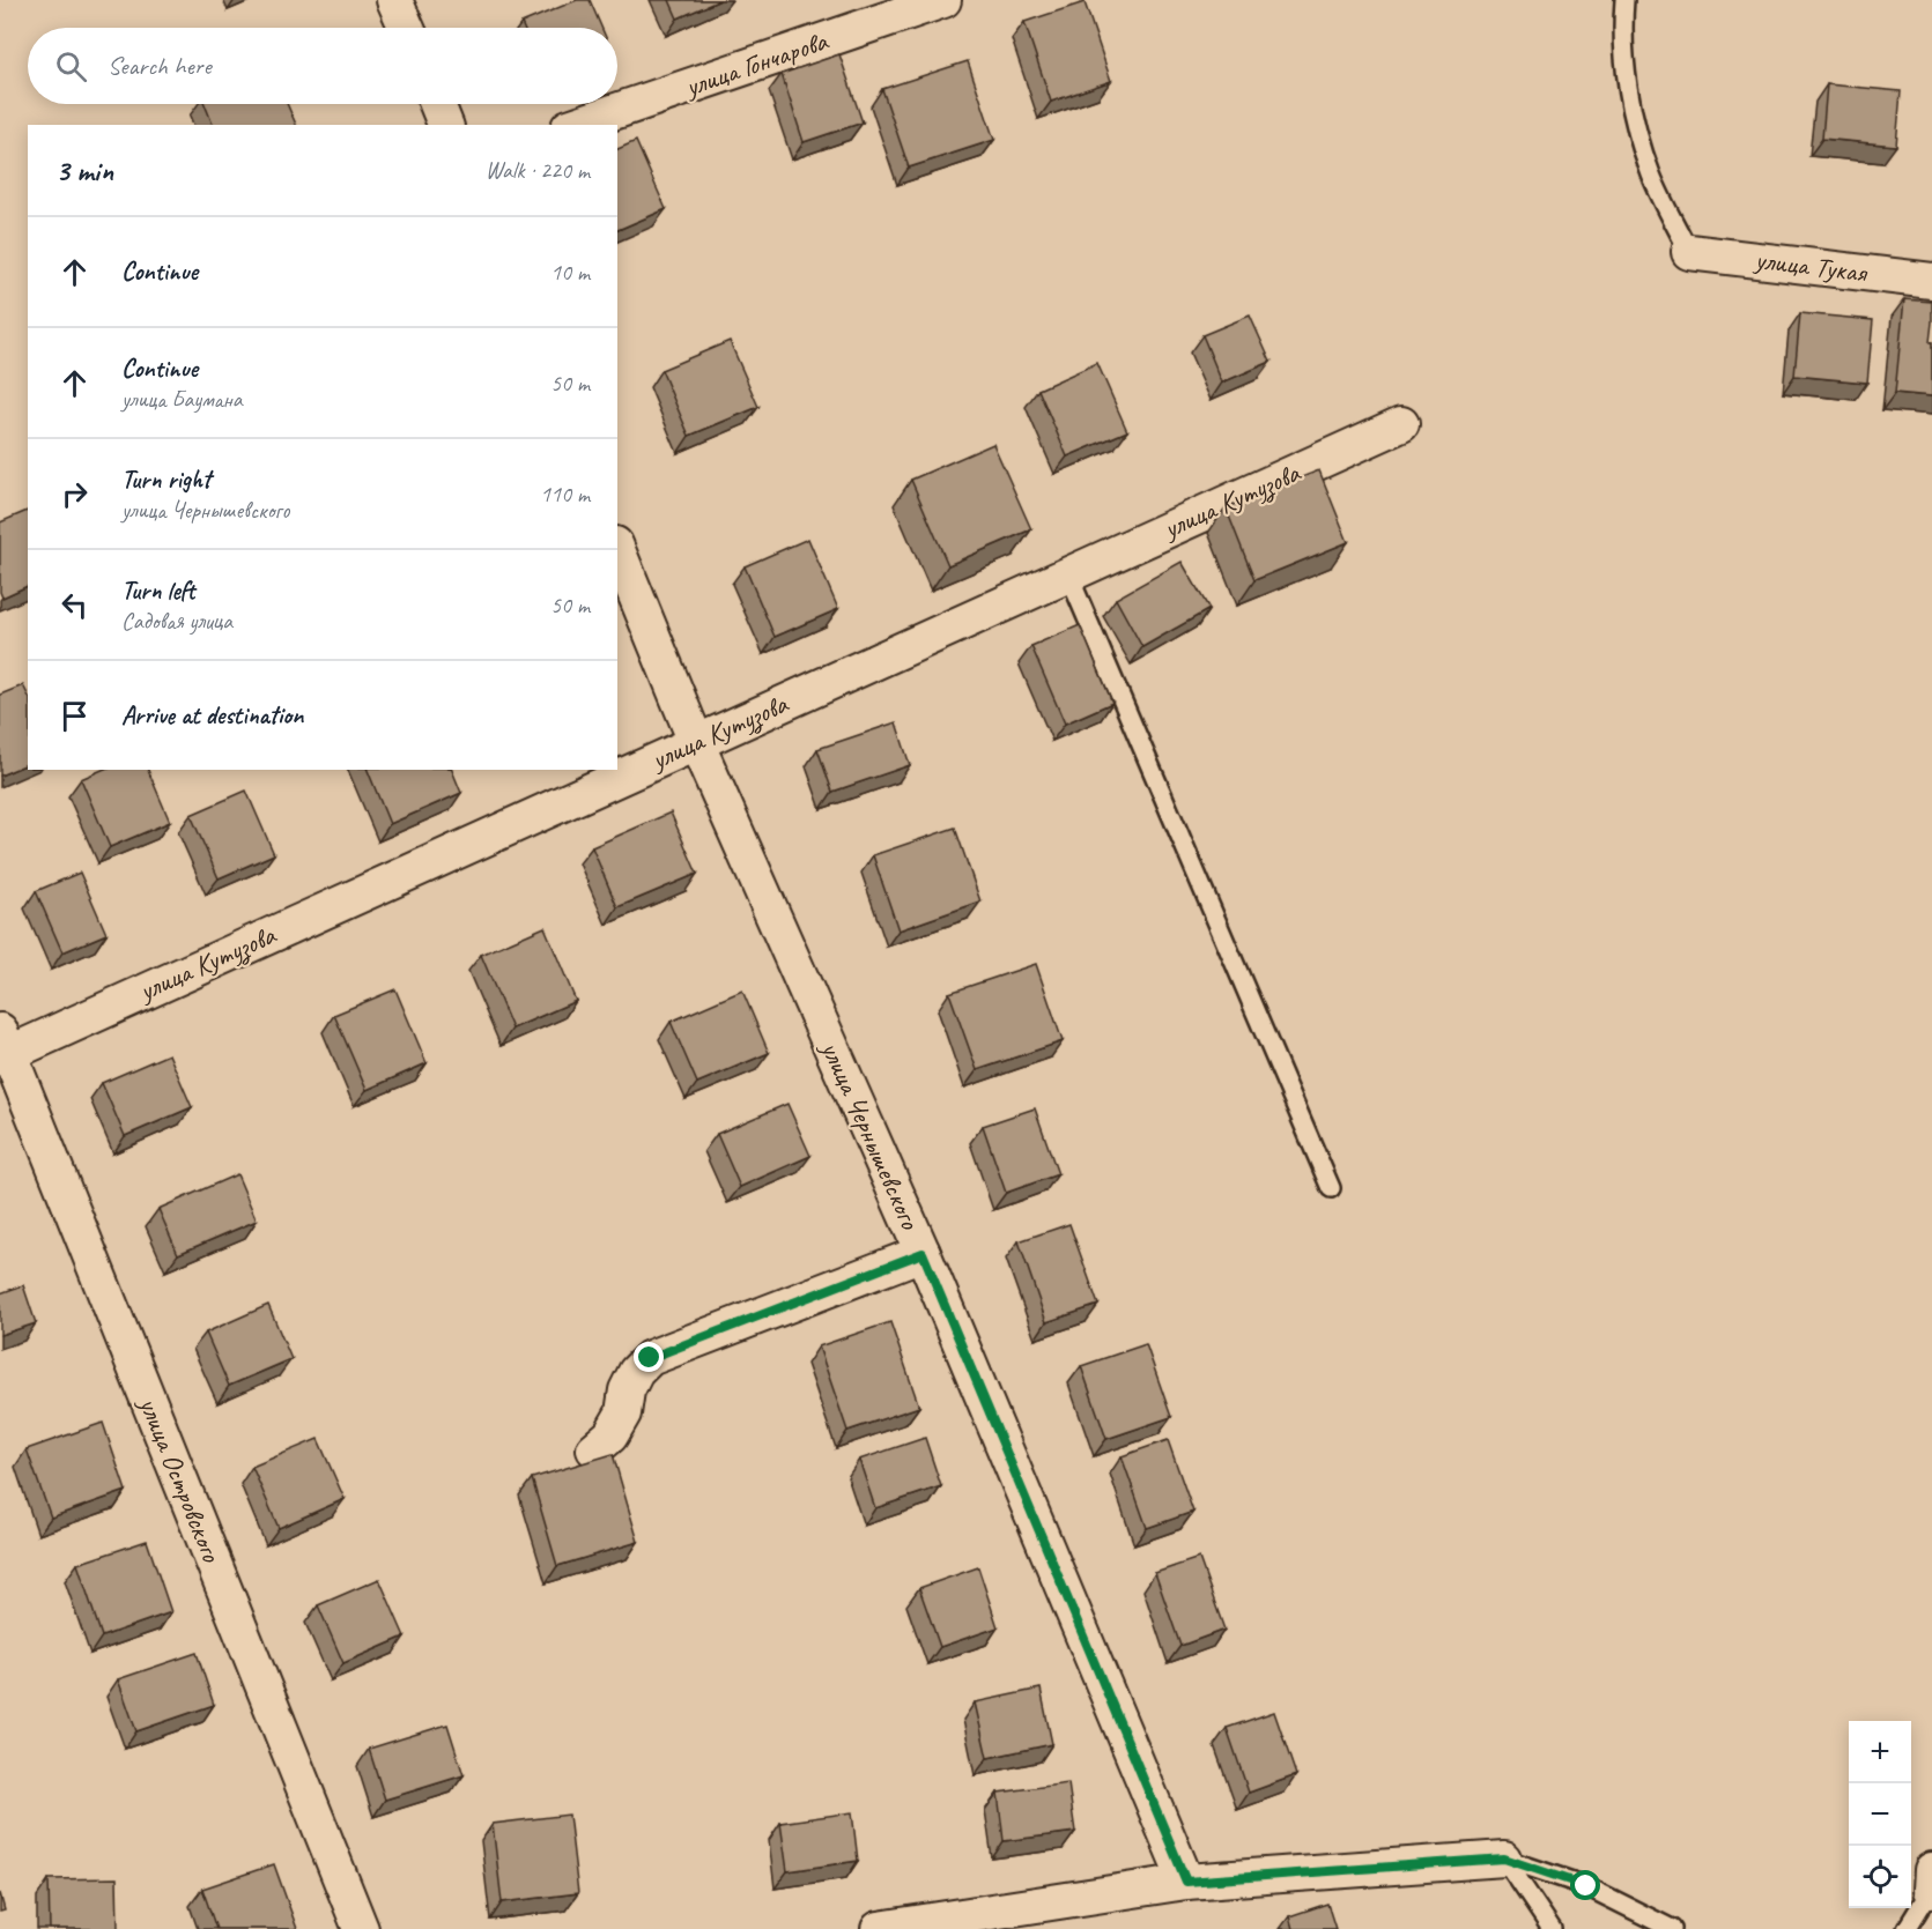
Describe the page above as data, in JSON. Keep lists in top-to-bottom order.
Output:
{
  "streets": {
    "street": [
      "улица Гончарова",
      "улица Тукая",
      "улица Кутузова",
      "улица Чернышевского",
      "улица Островского"
    ]
  },
  "crossings": [
    ["улица Кутузова", "улица Чернышевского"],
    ["улица Кутузова", "улица Островского"]
  ],
  "page": {
    "search": "Search here",
    "heading": ["3 min", "Walk · 220 m"],
    "list": [
      ["Continue", "10 m"],
      ["Continue", "улица Баумана", "50 m"],
      ["Turn right", "улица Чернышевского", "110 m"],
      ["Turn left", "Садовая улица", "50 m"],
      "Arrive at destination"
    ],
    "map_buttons": ["+", "−"]
  }
}
